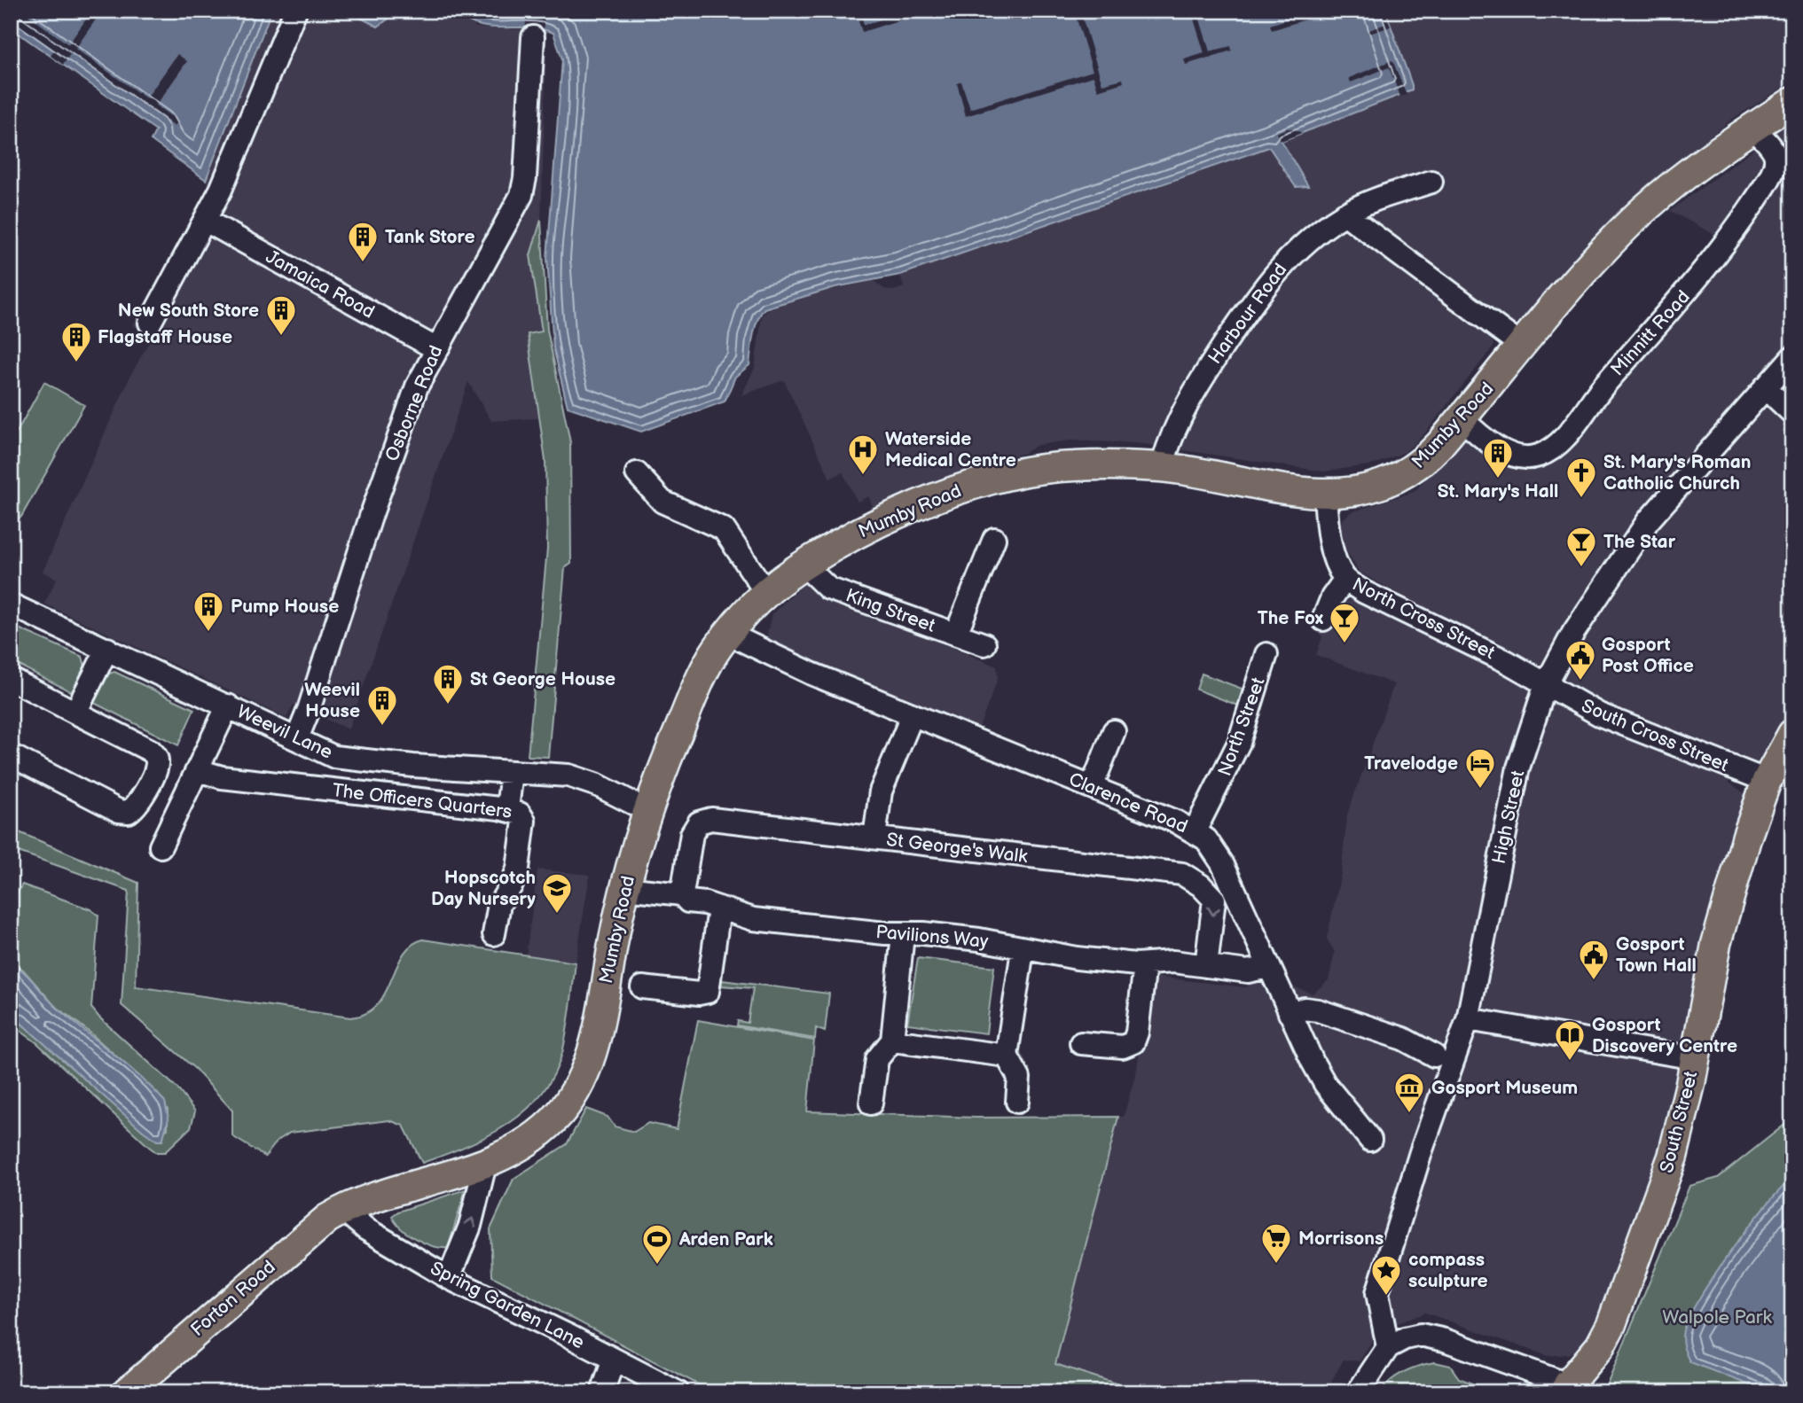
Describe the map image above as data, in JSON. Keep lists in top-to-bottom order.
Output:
{
  "streets": {
    "main road": ["Mumby Road", "South Street", "Forton Road"],
    "street": [
      "Jamaica Road",
      "Harbour Road",
      "Minnitt Road",
      "Osborne Road",
      "King Street",
      "North Cross Street",
      "North Street",
      "Weevil Lane",
      "South Cross Street",
      "The Officers Quarters",
      "Clarence Road",
      "High Street",
      "St George's Walk",
      "Pavilions Way",
      "Spring Garden Lane"
    ]
  },
  "crossings": [
    ["Jamaica Road", "Osborne Road"],
    ["Harbour Road", "Mumby Road"],
    ["Minnitt Road", "Mumby Road"],
    ["Osborne Road", "Weevil Lane"],
    ["Mumby Road", "King Street"],
    ["Mumby Road", "North Cross Street"],
    ["Mumby Road", "Weevil Lane"],
    ["Mumby Road", "Clarence Road"],
    ["Mumby Road", "Pavilions Way"],
    ["Mumby Road", "Forton Road"],
    ["Mumby Road", "Spring Garden Lane"],
    ["North Cross Street", "South Cross Street"],
    ["North Cross Street", "High Street"],
    ["North Street", "Clarence Road"],
    ["South Cross Street", "High Street"],
    ["South Cross Street", "South Street"],
    ["Clarence Road", "Pavilions Way"],
    ["St George's Walk", "Pavilions Way"],
    ["Forton Road", "Spring Garden Lane"]
  ],
  "one_way": ["St George's Walk"],
  "parks": ["Walpole Park"],
  "places": {
    "building": [
      "Tank Store",
      "New South Store",
      "Flagstaff House",
      "St. Mary's Hall",
      "Pump House",
      "St George House",
      "Weevil House"
    ],
    "hospital": ["Waterside Medical Centre"],
    "church": ["St. Mary's Roman Catholic Church"],
    "bar": ["The Star", "The Fox"],
    "public building": ["Gosport Post Office", "Gosport Town Hall"],
    "hotel": ["Travelodge"],
    "school or university": ["Hopscotch Day Nursery"],
    "library": ["Gosport Discovery Centre"],
    "museum": ["Gosport Museum"],
    "supermarket": ["Morrisons"],
    "sports": ["Arden Park"],
    "place": ["compass sculpture"]
  }
}
